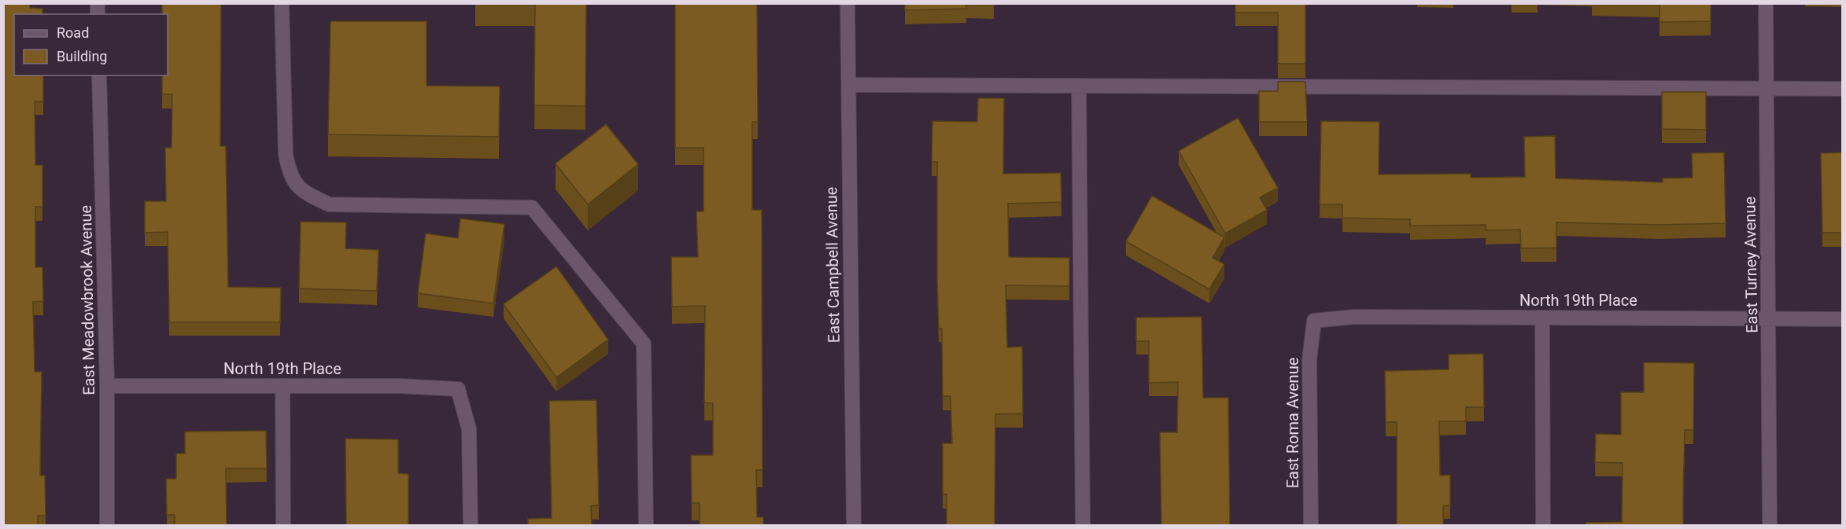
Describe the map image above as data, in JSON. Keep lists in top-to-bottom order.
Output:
{
  "streets": {
    "street": [
      "East Campbell Avenue",
      "East Turney Avenue",
      "East Meadowbrook Avenue",
      "North 19th Place",
      "East Roma Avenue"
    ]
  },
  "crossings": [
    ["East Turney Avenue", "North 19th Place"],
    ["East Meadowbrook Avenue", "North 19th Place"],
    ["North 19th Place", "East Roma Avenue"]
  ],
  "legend": ["Road", "Building"]
}
